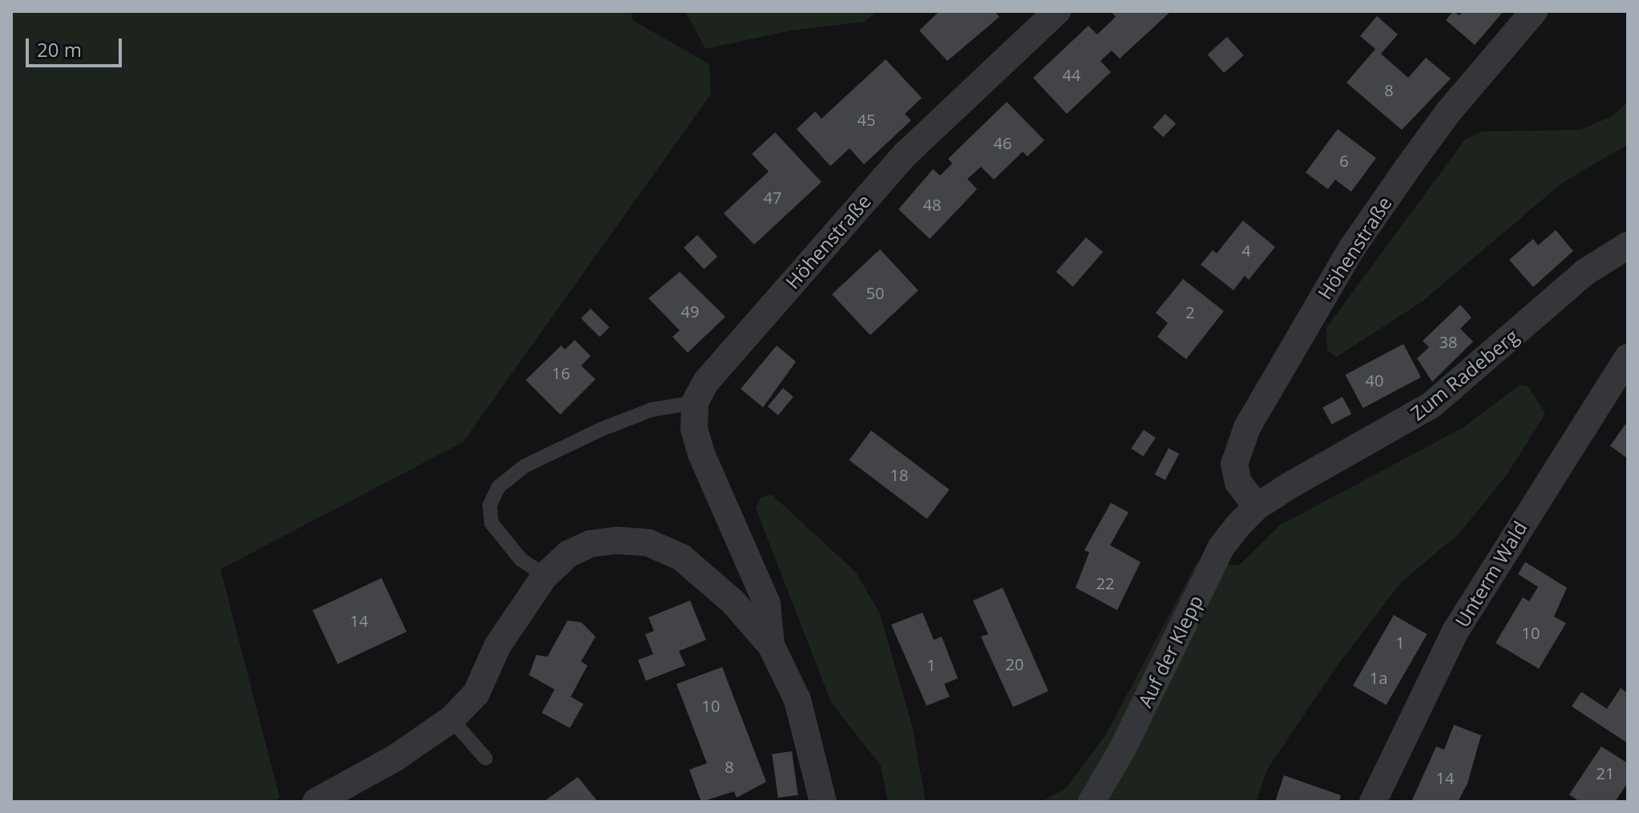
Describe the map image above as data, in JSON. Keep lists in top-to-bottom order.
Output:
{
  "streets": {
    "street": [
      "Höhenstraße",
      "Zum Radeberg",
      "Unterm Wald",
      "Auf der Klepp"
    ]
  },
  "crossings": [
    ["Höhenstraße", "Zum Radeberg"],
    ["Höhenstraße", "Auf der Klepp"],
    ["Zum Radeberg", "Auf der Klepp"]
  ],
  "house_numbers": [
    "44",
    "8",
    "45",
    "46",
    "6",
    "47",
    "48",
    "4",
    "50",
    "49",
    "2",
    "38",
    "16",
    "40",
    "18",
    "22",
    "14",
    "10",
    "1",
    "20",
    "1",
    "1a",
    "10",
    "8",
    "21",
    "14"
  ],
  "scale_bar": "20 m"
}
